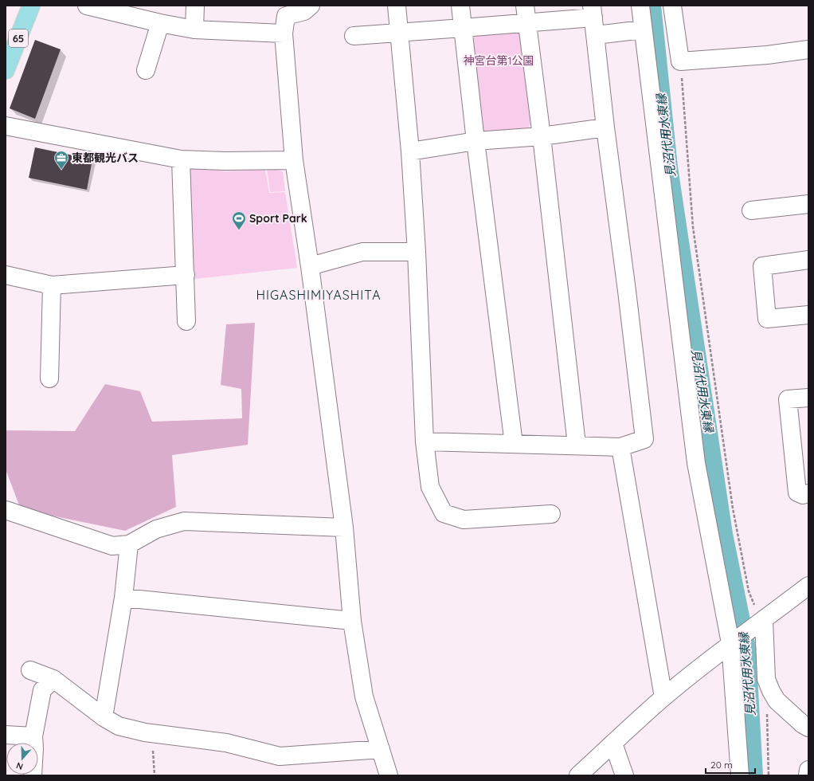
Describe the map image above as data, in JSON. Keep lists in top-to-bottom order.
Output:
{
  "streets": {
    "main road": ["65"]
  },
  "districts": ["HIGASHIMIYASHITA"],
  "water": ["見沼代用水東縁"],
  "parks": ["神宮台第1公園"],
  "places": {
    "office": ["東都観光バス"],
    "sports": ["Sport Park"]
  },
  "scale_bar": "20 m",
  "north": "bottom"
}
